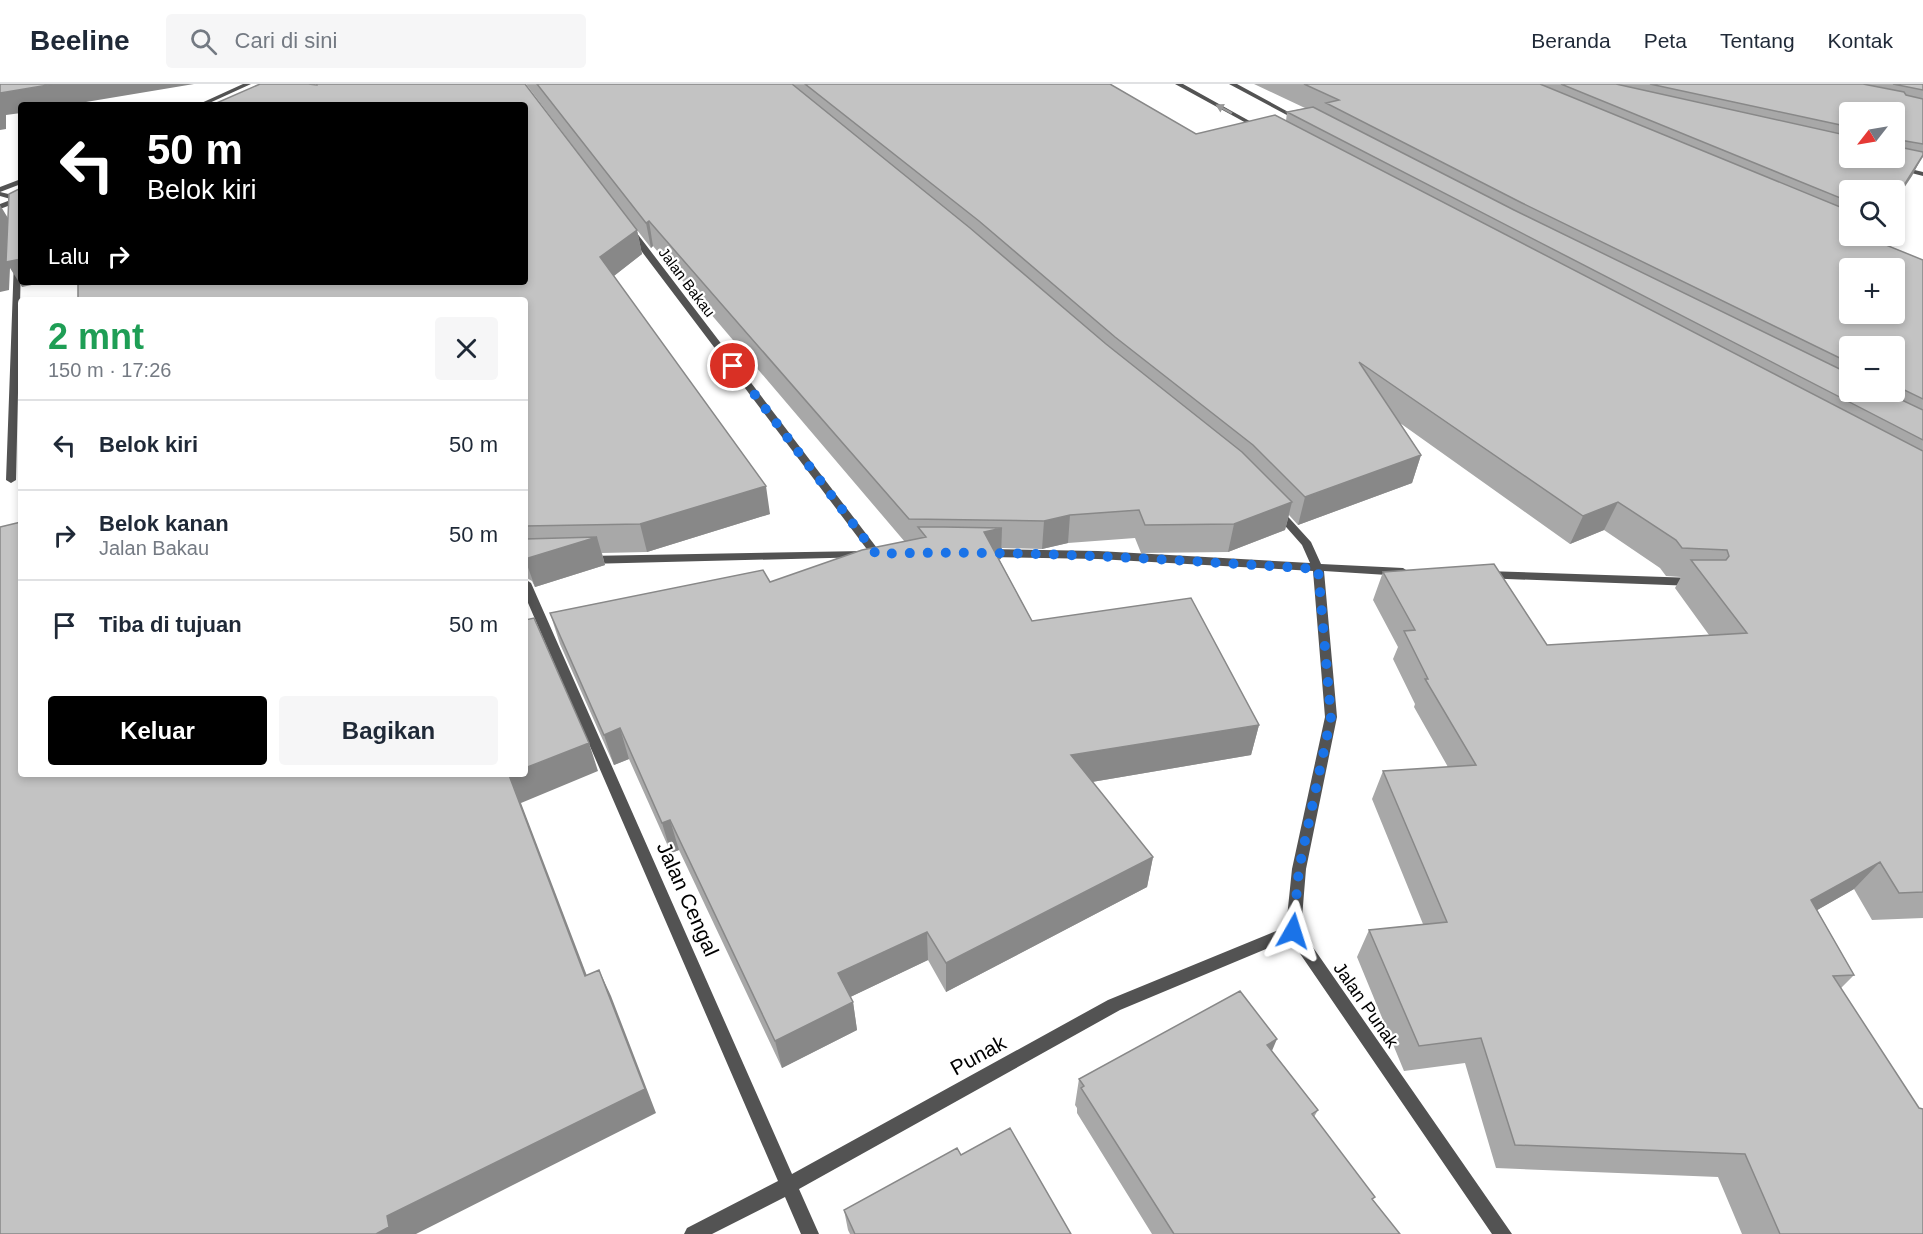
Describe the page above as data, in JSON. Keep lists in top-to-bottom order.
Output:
{
  "streets": {
    "street": [
      "Jalan Bakau",
      "Jalan Cengal",
      "Jalan Punak",
      "Punak"
    ]
  },
  "crossings": [
    ["Jalan Cengal", "Punak"],
    ["Jalan Punak", "Punak"]
  ],
  "north": "bottom left",
  "page": {
    "header": "Beeline",
    "search": "Cari di sini",
    "nav": [
      "Beranda",
      "Peta",
      "Tentang",
      "Kontak"
    ],
    "map_buttons": ["+", "−"],
    "turn": ["50 m", "Belok kiri"],
    "then": "Lalu",
    "heading": ["2 mnt", "150 m · 17:26"],
    "list": [
      {
        "name": "Belok kiri",
        "value": "50 m"
      },
      {
        "name": "Belok kanan",
        "note": "Jalan Bakau",
        "value": "50 m"
      },
      {
        "name": "Tiba di tujuan",
        "value": "50 m"
      }
    ],
    "buttons": ["Keluar", "Bagikan"]
  }
}
